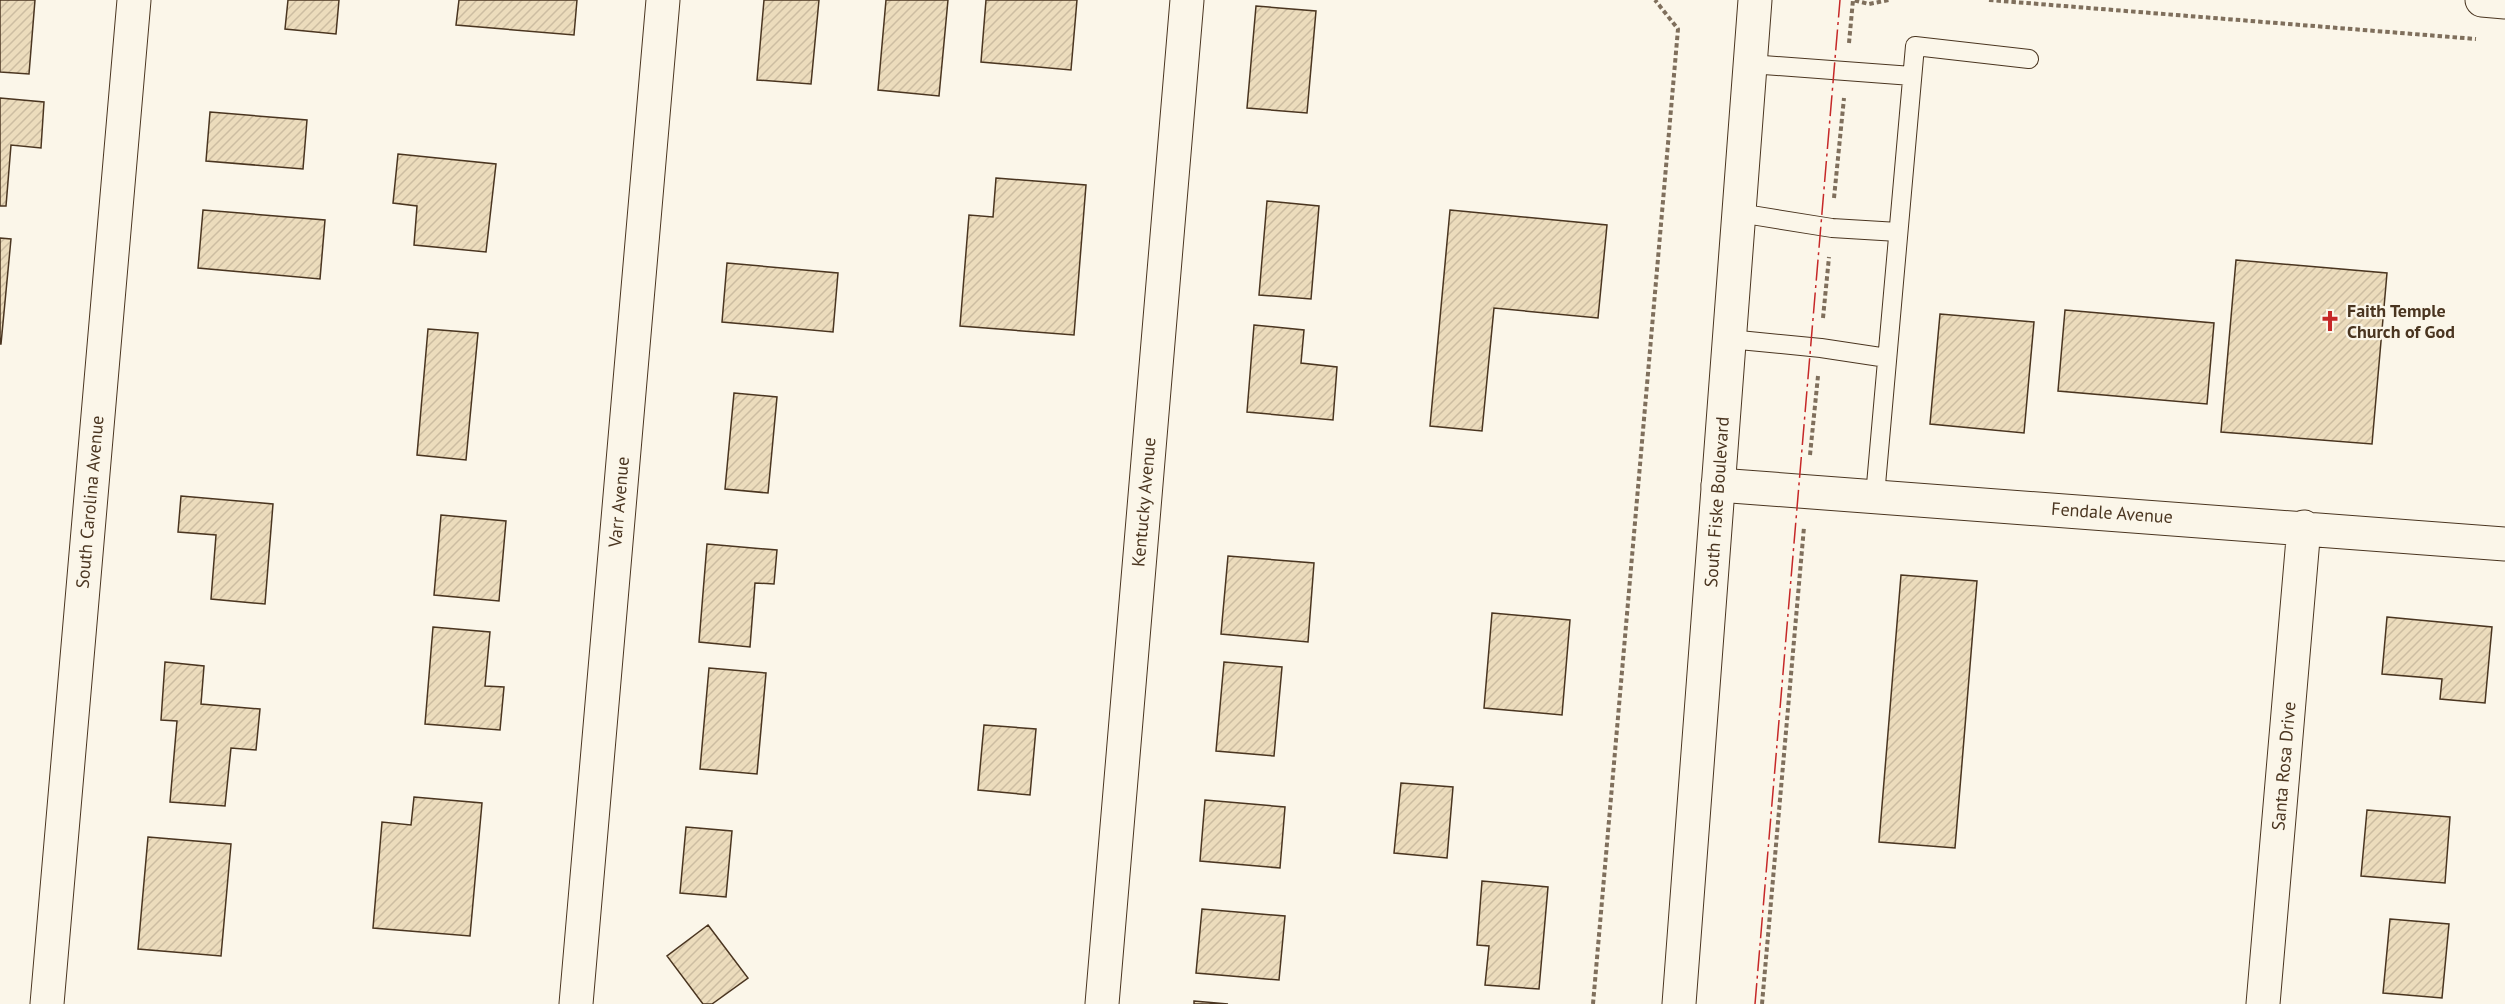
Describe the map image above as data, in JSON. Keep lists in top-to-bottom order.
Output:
{
  "streets": {
    "street": [
      "South Carolina Avenue",
      "Varr Avenue",
      "Kentucky Avenue",
      "South Fiske Boulevard",
      "Fendale Avenue",
      "Santa Rosa Drive"
    ]
  },
  "crossings": [
    ["South Fiske Boulevard", "Fendale Avenue"],
    ["Fendale Avenue", "Santa Rosa Drive"]
  ],
  "places": {
    "church": ["Faith Temple Church of God"]
  }
}
